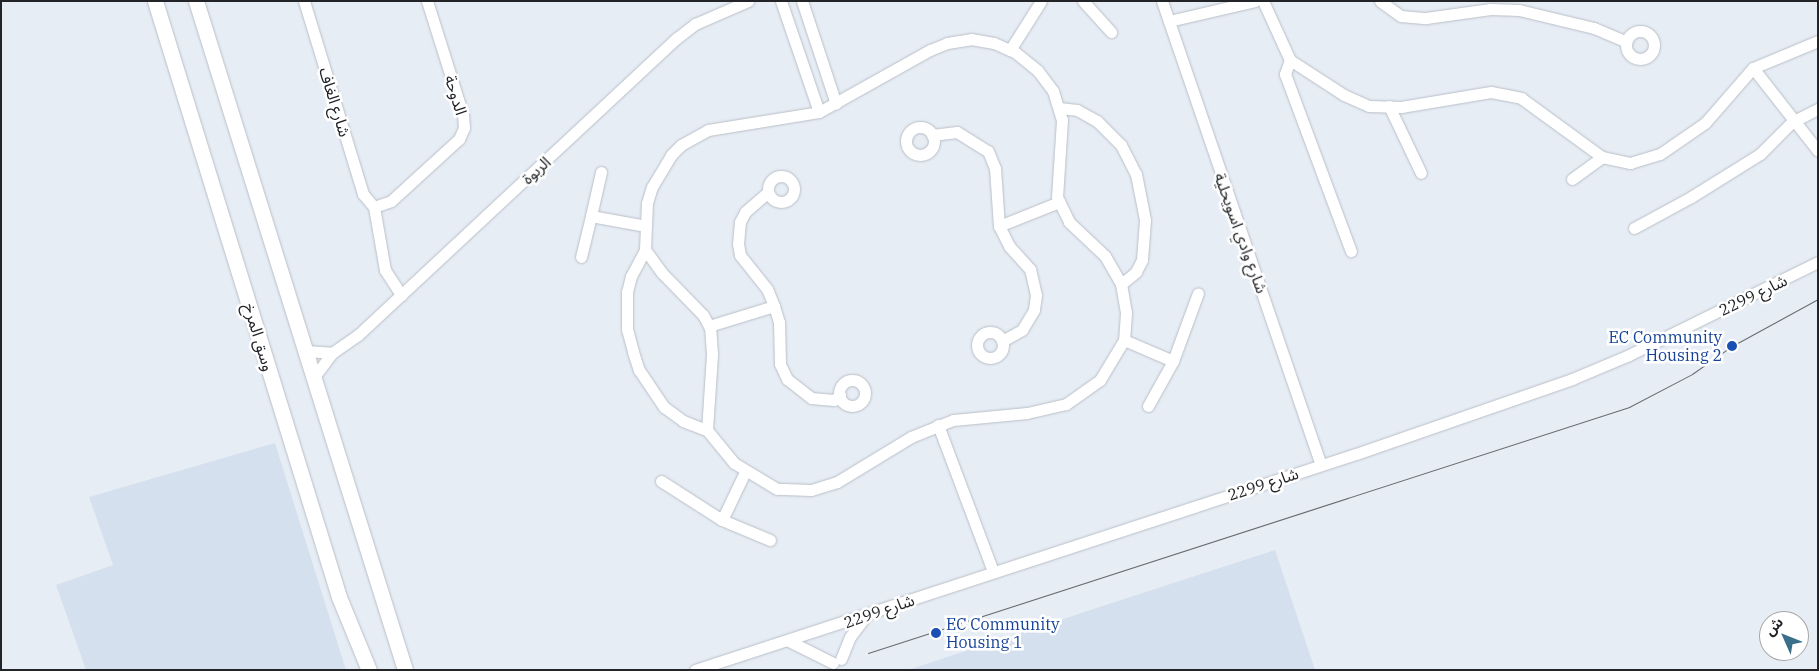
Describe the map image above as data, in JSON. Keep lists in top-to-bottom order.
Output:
{
  "streets": {
    "street": [
      "الدوحة",
      "شارع الغاف",
      "الربوة",
      "شارع وادي اسويحلية",
      "شارع 2299",
      "وسق المرخ"
    ]
  },
  "crossings": [
    ["الدوحة", "شارع الغاف"],
    ["شارع وادي اسويحلية", "شارع 2299"]
  ],
  "places": ["EC Community Housing 2", "EC Community Housing 1"],
  "north": "top left"
}
